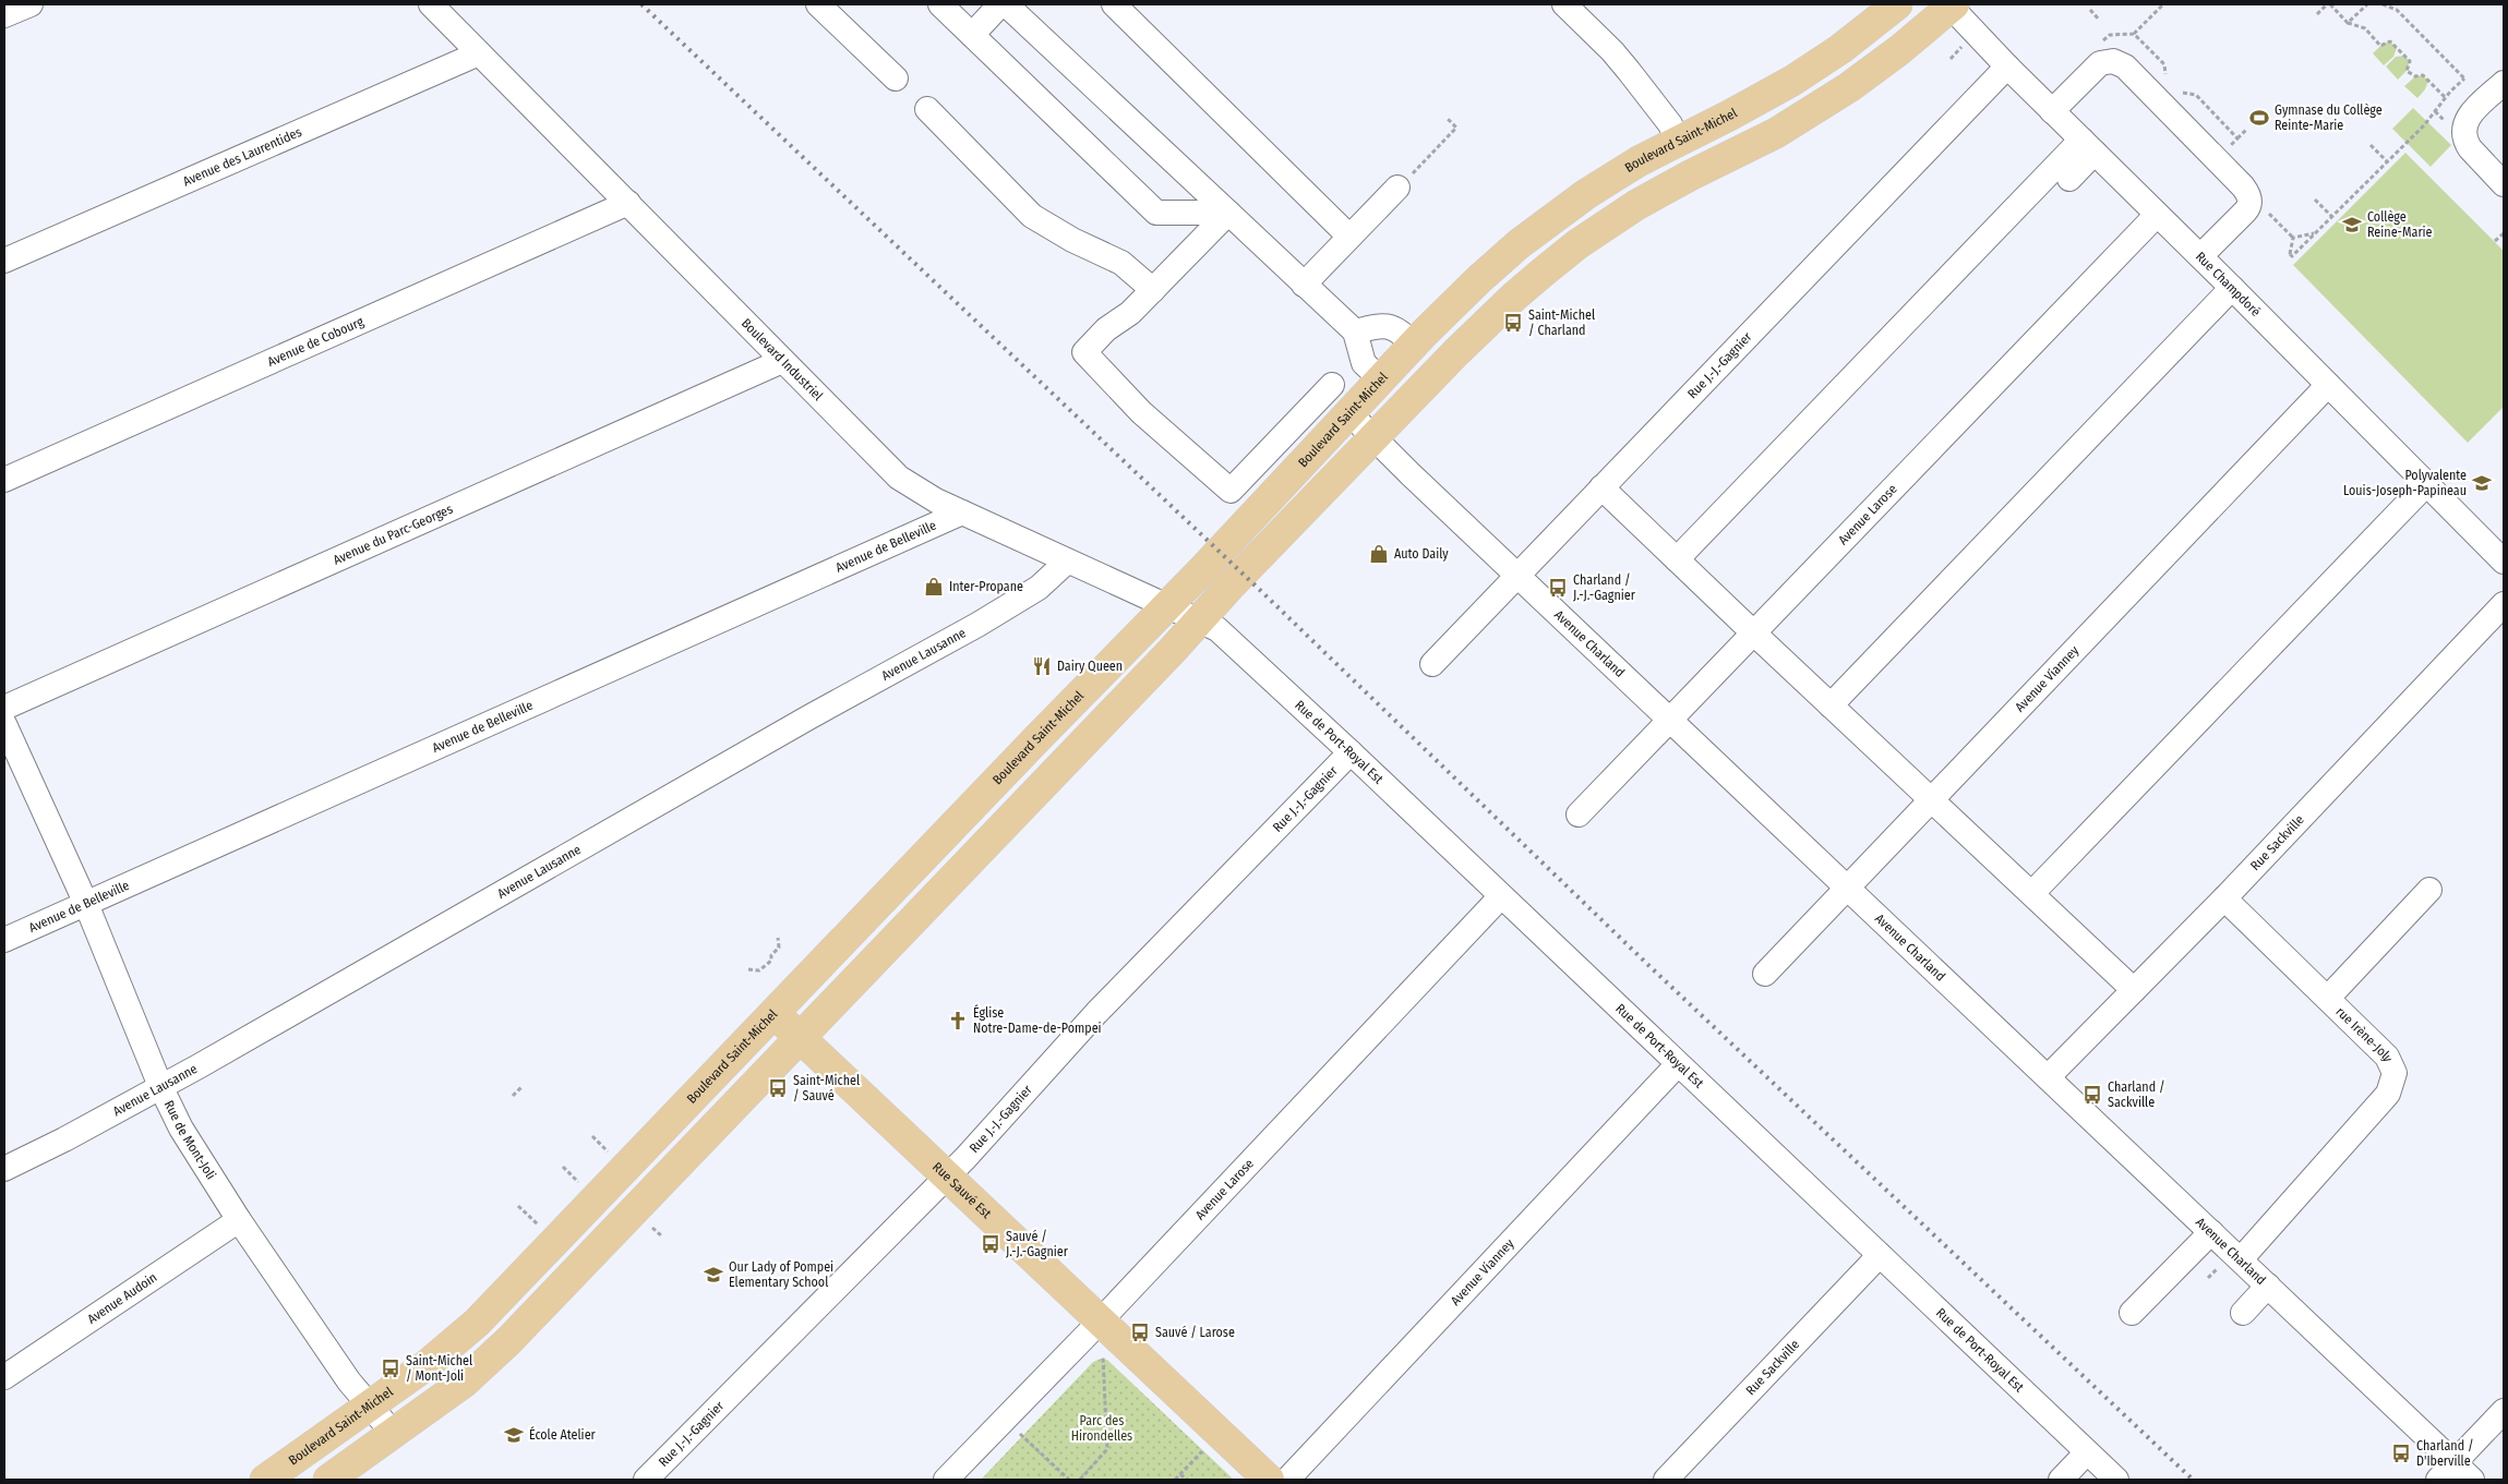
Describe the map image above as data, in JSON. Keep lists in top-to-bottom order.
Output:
{
  "streets": {
    "main road": ["Boulevard Saint-Michel", "Rue Sauvé Est"],
    "street": [
      "Avenue des Laurentides",
      "Rue Champdoré",
      "Avenue de Cobourg",
      "Boulevard Industriel",
      "Rue J.-J.-Gagnier",
      "Avenue Larose",
      "Avenue du Parc-Georges",
      "Avenue de Belleville",
      "Avenue Charland",
      "Avenue Lausanne",
      "Avenue Vianney",
      "Rue de Port-Royal Est",
      "Rue Sackville",
      "rue Irène-Joly",
      "Rue de Mont-Joli",
      "Avenue Audoin"
    ]
  },
  "crossings": [
    ["Boulevard Saint-Michel", "Boulevard Industriel"],
    ["Boulevard Saint-Michel", "Avenue Charland"],
    ["Boulevard Saint-Michel", "Rue de Mont-Joli"],
    ["Boulevard Saint-Michel", "Rue Sauvé Est"],
    ["Avenue des Laurentides", "Boulevard Industriel"],
    ["Rue Champdoré", "Rue J.-J.-Gagnier"],
    ["Rue Champdoré", "Avenue Larose"],
    ["Rue Champdoré", "Avenue Vianney"],
    ["Avenue de Cobourg", "Boulevard Industriel"],
    ["Boulevard Industriel", "Avenue du Parc-Georges"],
    ["Boulevard Industriel", "Avenue de Belleville"],
    ["Boulevard Industriel", "Avenue Lausanne"],
    ["Boulevard Industriel", "Rue de Port-Royal Est"],
    ["Rue J.-J.-Gagnier", "Avenue Charland"],
    ["Rue J.-J.-Gagnier", "Rue de Port-Royal Est"],
    ["Rue J.-J.-Gagnier", "Rue Sauvé Est"],
    ["Avenue Larose", "Avenue Charland"],
    ["Avenue Larose", "Rue de Port-Royal Est"],
    ["Avenue Larose", "Rue Sauvé Est"],
    ["Avenue de Belleville", "Rue de Mont-Joli"],
    ["Avenue Charland", "Avenue Vianney"],
    ["Avenue Charland", "Rue Sackville"],
    ["Avenue Charland", "rue Irène-Joly"],
    ["Avenue Lausanne", "Rue de Mont-Joli"],
    ["Avenue Vianney", "Rue de Port-Royal Est"],
    ["Rue de Port-Royal Est", "Rue Sackville"],
    ["Rue Sackville", "rue Irène-Joly"],
    ["Rue de Mont-Joli", "Avenue Audoin"]
  ],
  "parks": ["Parc des Hirondelles"],
  "places": {
    "sports": ["Gymnase du Collège Reinte-Marie"],
    "school or university": [
      "Collège Reine-Marie",
      "Polyvalente Louis-Joseph-Papineau",
      "Our Lady of Pompei Elementary School",
      "École Atelier"
    ],
    "bus stop": [
      "Saint-Michel / Charland",
      "Charland / J.-J.-Gagnier",
      "Saint-Michel / Sauvé",
      "Charland / Sackville",
      "Sauvé / J.-J.-Gagnier",
      "Sauvé / Larose",
      "Saint-Michel / Mont-Joli",
      "Charland / D'Iberville"
    ],
    "shop": ["Auto Daily", "Inter-Propane"],
    "restaurant": ["Dairy Queen"],
    "church": ["Église Notre-Dame-de-Pompei"]
  }
}
